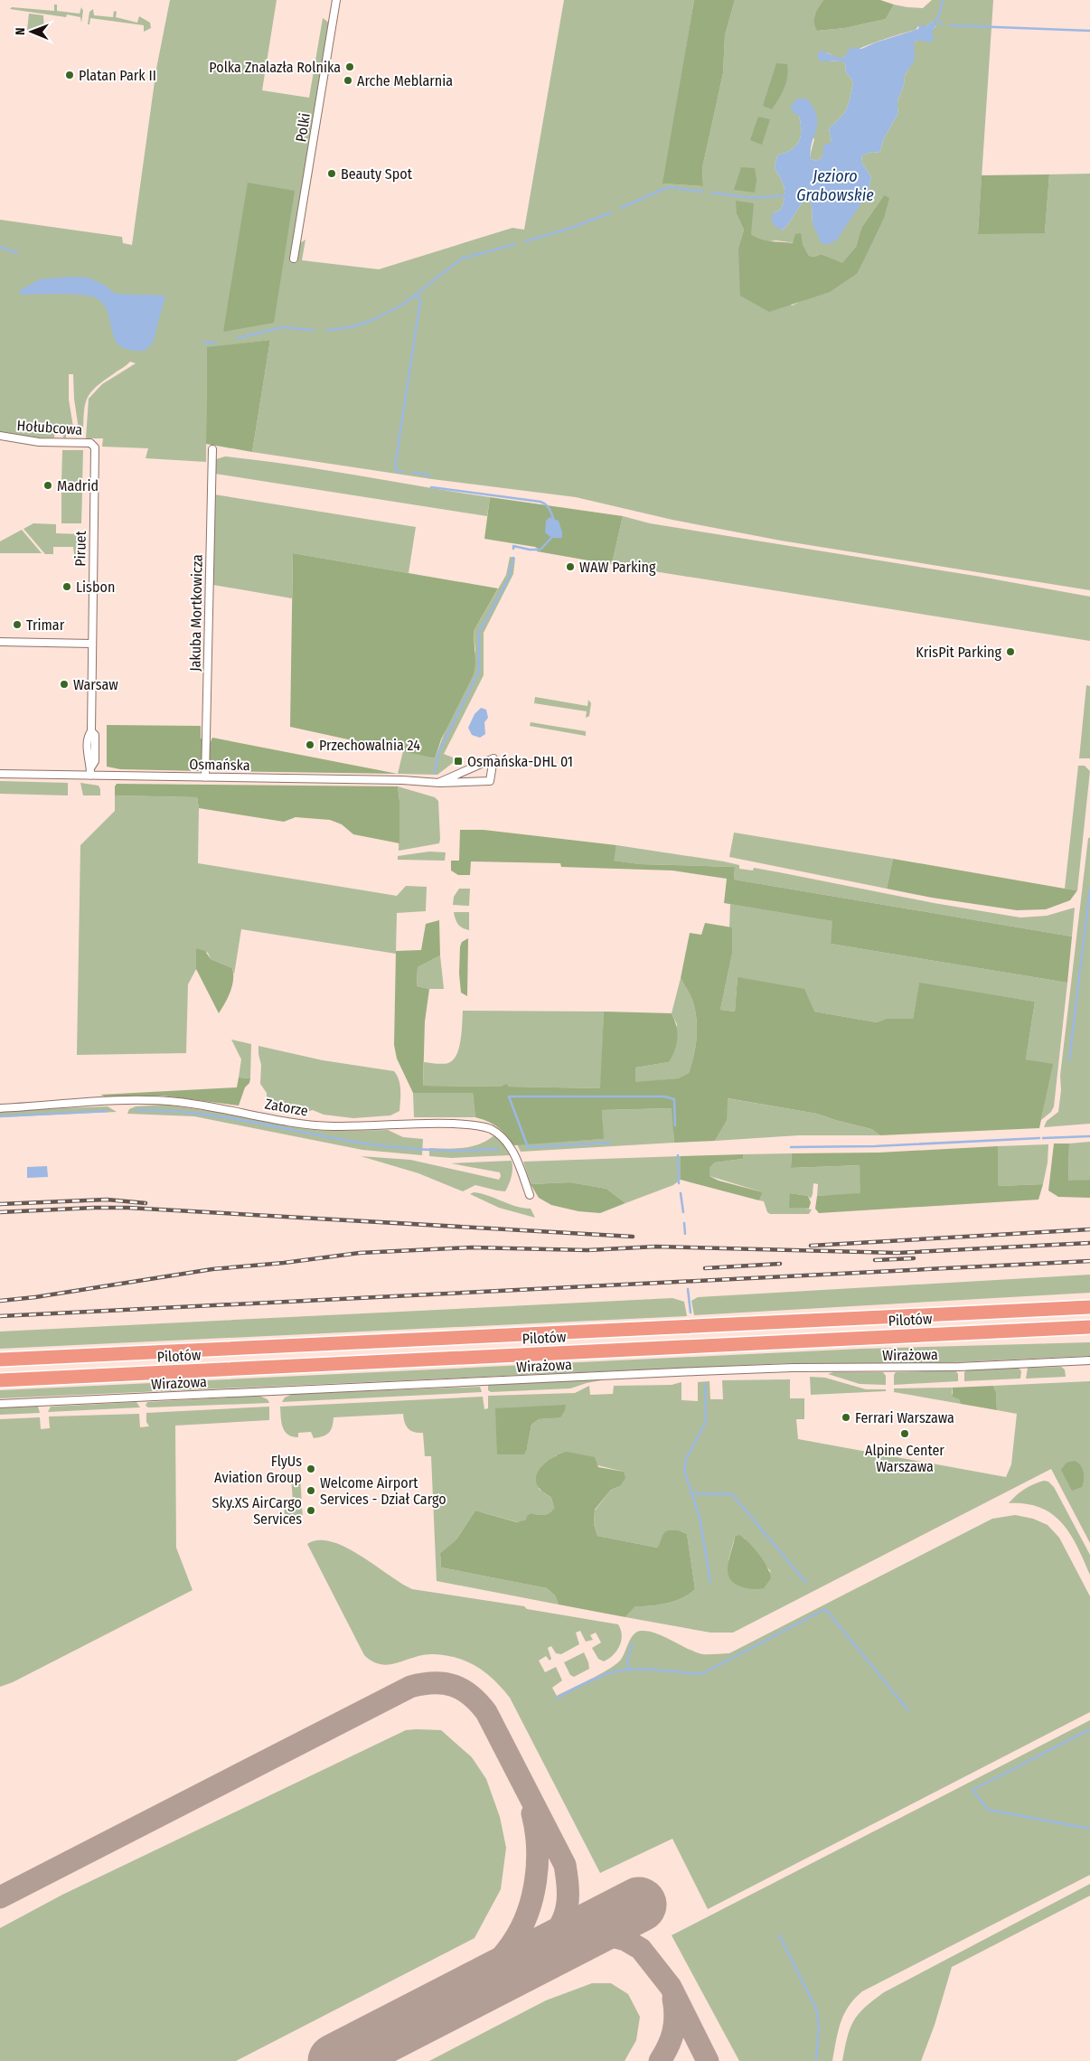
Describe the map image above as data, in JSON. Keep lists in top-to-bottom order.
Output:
{
  "streets": {
    "highway": ["Pilotów"],
    "street": [
      "Polki",
      "Hołubcowa",
      "Piruet",
      "Jakuba Mortkowicza",
      "Osmańska",
      "Zatorze",
      "Wirażowa"
    ]
  },
  "crossings": [
    ["Hołubcowa", "Piruet"],
    ["Piruet", "Osmańska"],
    ["Jakuba Mortkowicza", "Osmańska"]
  ],
  "water": ["Jezioro Grabowskie"],
  "places": {
    "other": [
      "Polka Znalazła Rolnika",
      "Platan Park II",
      "Arche Meblarnia",
      "Beauty Spot",
      "Madrid",
      "WAW Parking",
      "Lisbon",
      "Trimar",
      "KrisPit Parking",
      "Warsaw",
      "Przechowalnia 24",
      "Ferrari Warszawa",
      "Alpine Center Warszawa",
      "FlyUs Aviation Group",
      "Welcome Airport Services - Dział Cargo",
      "Sky.XS AirCargo Services"
    ],
    "transit": ["Osmańska-DHL 01"]
  },
  "north": "left"
}
